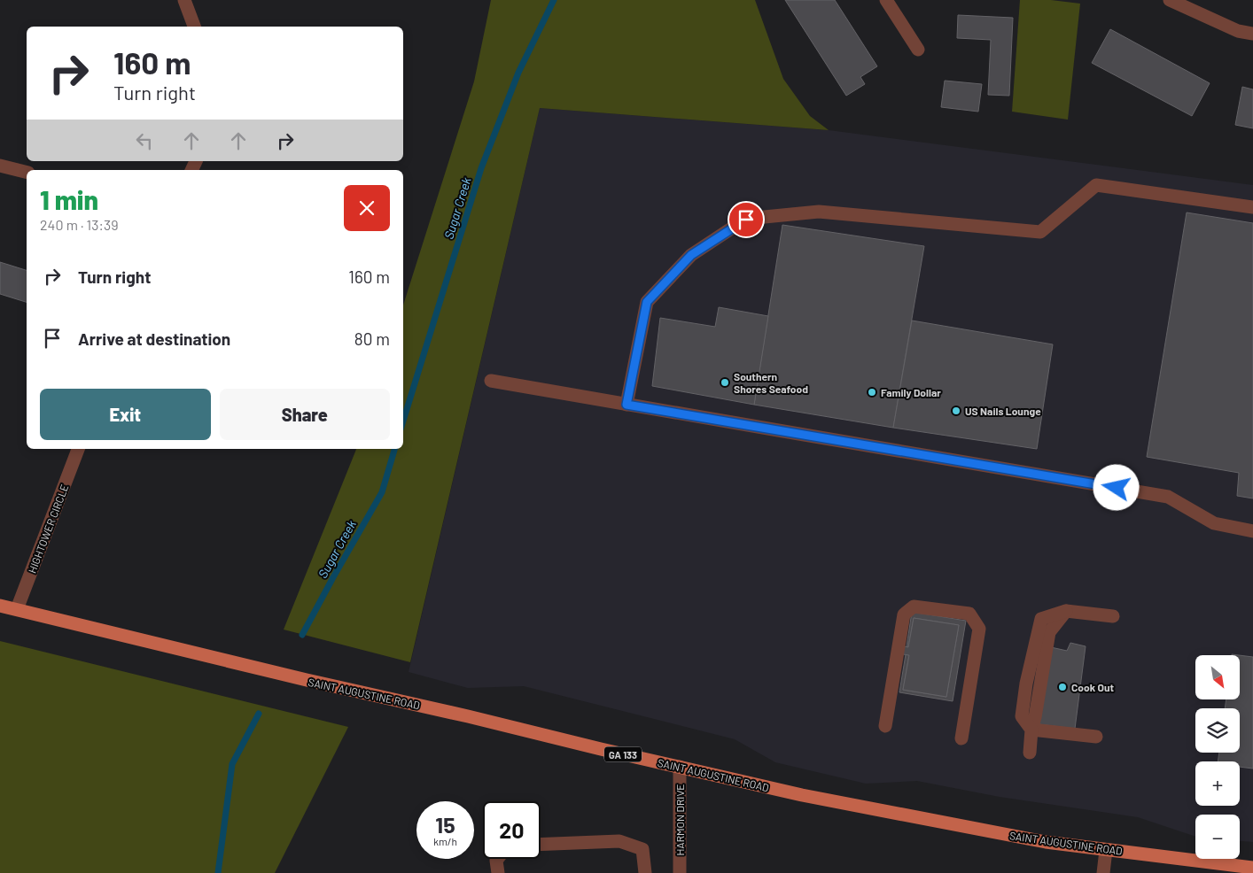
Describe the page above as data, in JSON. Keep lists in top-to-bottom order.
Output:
{
  "streets": {
    "main road": ["SAINT AUGUSTINE ROAD", "GA 133"],
    "street": ["HIGHTOWER CIRCLE", "HARMON DRIVE"]
  },
  "crossings": [
    ["HIGHTOWER CIRCLE", "SAINT AUGUSTINE ROAD"],
    ["SAINT AUGUSTINE ROAD", "HARMON DRIVE"]
  ],
  "water": ["Sugar Creek"],
  "places": [
    "Southern Shores Seafood",
    "Family Dollar",
    "US Nails Lounge",
    "Cook Out"
  ],
  "north": "bottom right",
  "page": {
    "turn": ["160 m", "Turn right"],
    "heading": ["1 min", "240 m · 13:39"],
    "list": [
      {
        "name": "Turn right",
        "value": "160 m"
      },
      {
        "name": "Arrive at destination",
        "value": "80 m"
      }
    ],
    "buttons": ["Exit", "Share"],
    "map_buttons": ["+", "−"],
    "speed": "15 km/h",
    "limit": "20"
  }
}
